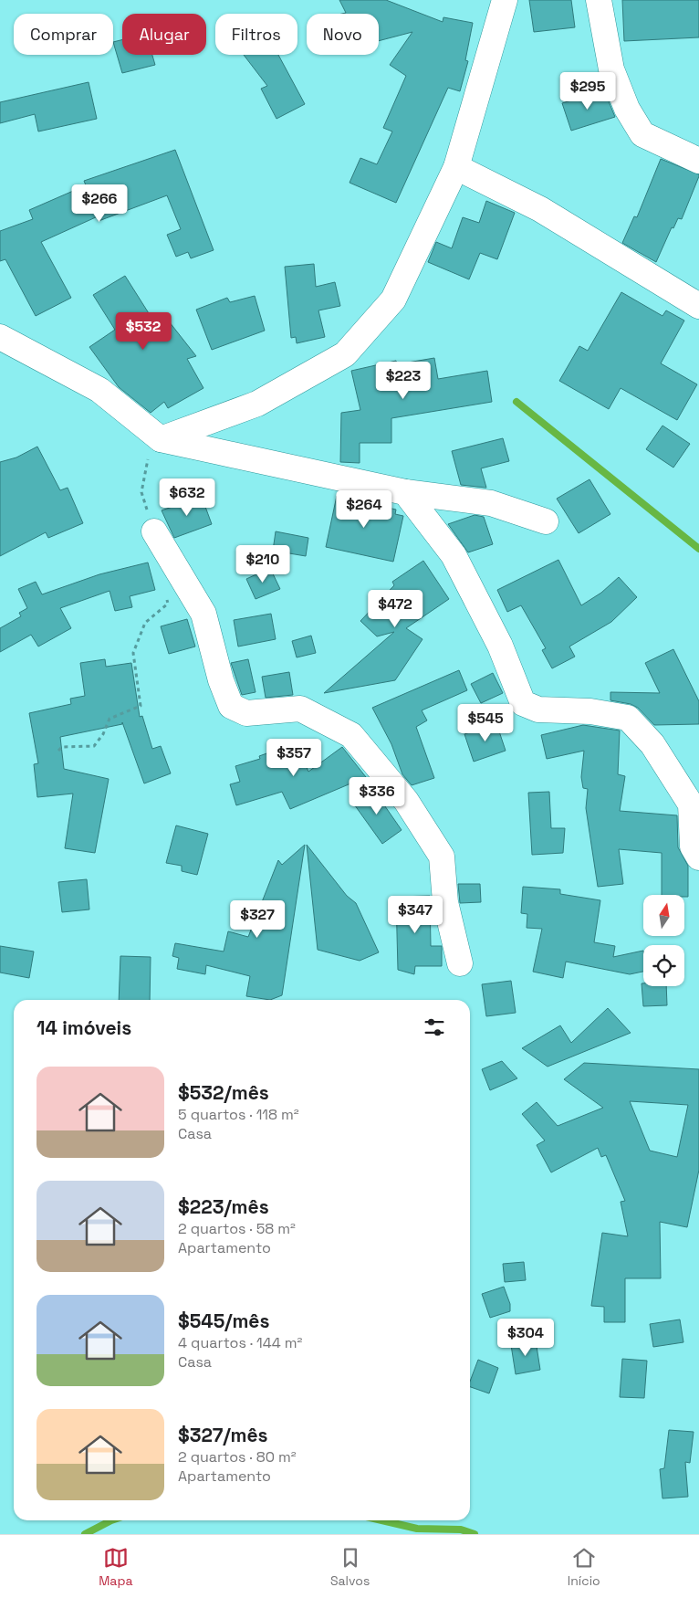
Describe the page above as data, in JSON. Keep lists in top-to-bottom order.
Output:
{
  "north": "top",
  "page": {
    "chip": [
      "Comprar",
      "Alugar",
      "Filtros",
      "Novo"
    ],
    "price": [
      "$295",
      "$266",
      "$532",
      "$223",
      "$632",
      "$264",
      "$210",
      "$472",
      "$545",
      "$357",
      "$336",
      "$347",
      "$327",
      "$304"
    ],
    "heading": "14 imóveis",
    "list": [
      {
        "name": "$532/mês",
        "note": "5 quartos · 118 m² · Casa"
      },
      {
        "name": "$223/mês",
        "note": "2 quartos · 58 m² · Apartamento"
      },
      {
        "name": "$545/mês",
        "note": "4 quartos · 144 m² · Casa"
      },
      {
        "name": "$327/mês",
        "note": "2 quartos · 80 m² · Apartamento"
      }
    ],
    "tabs": ["Mapa", "Salvos", "Início"]
  }
}
